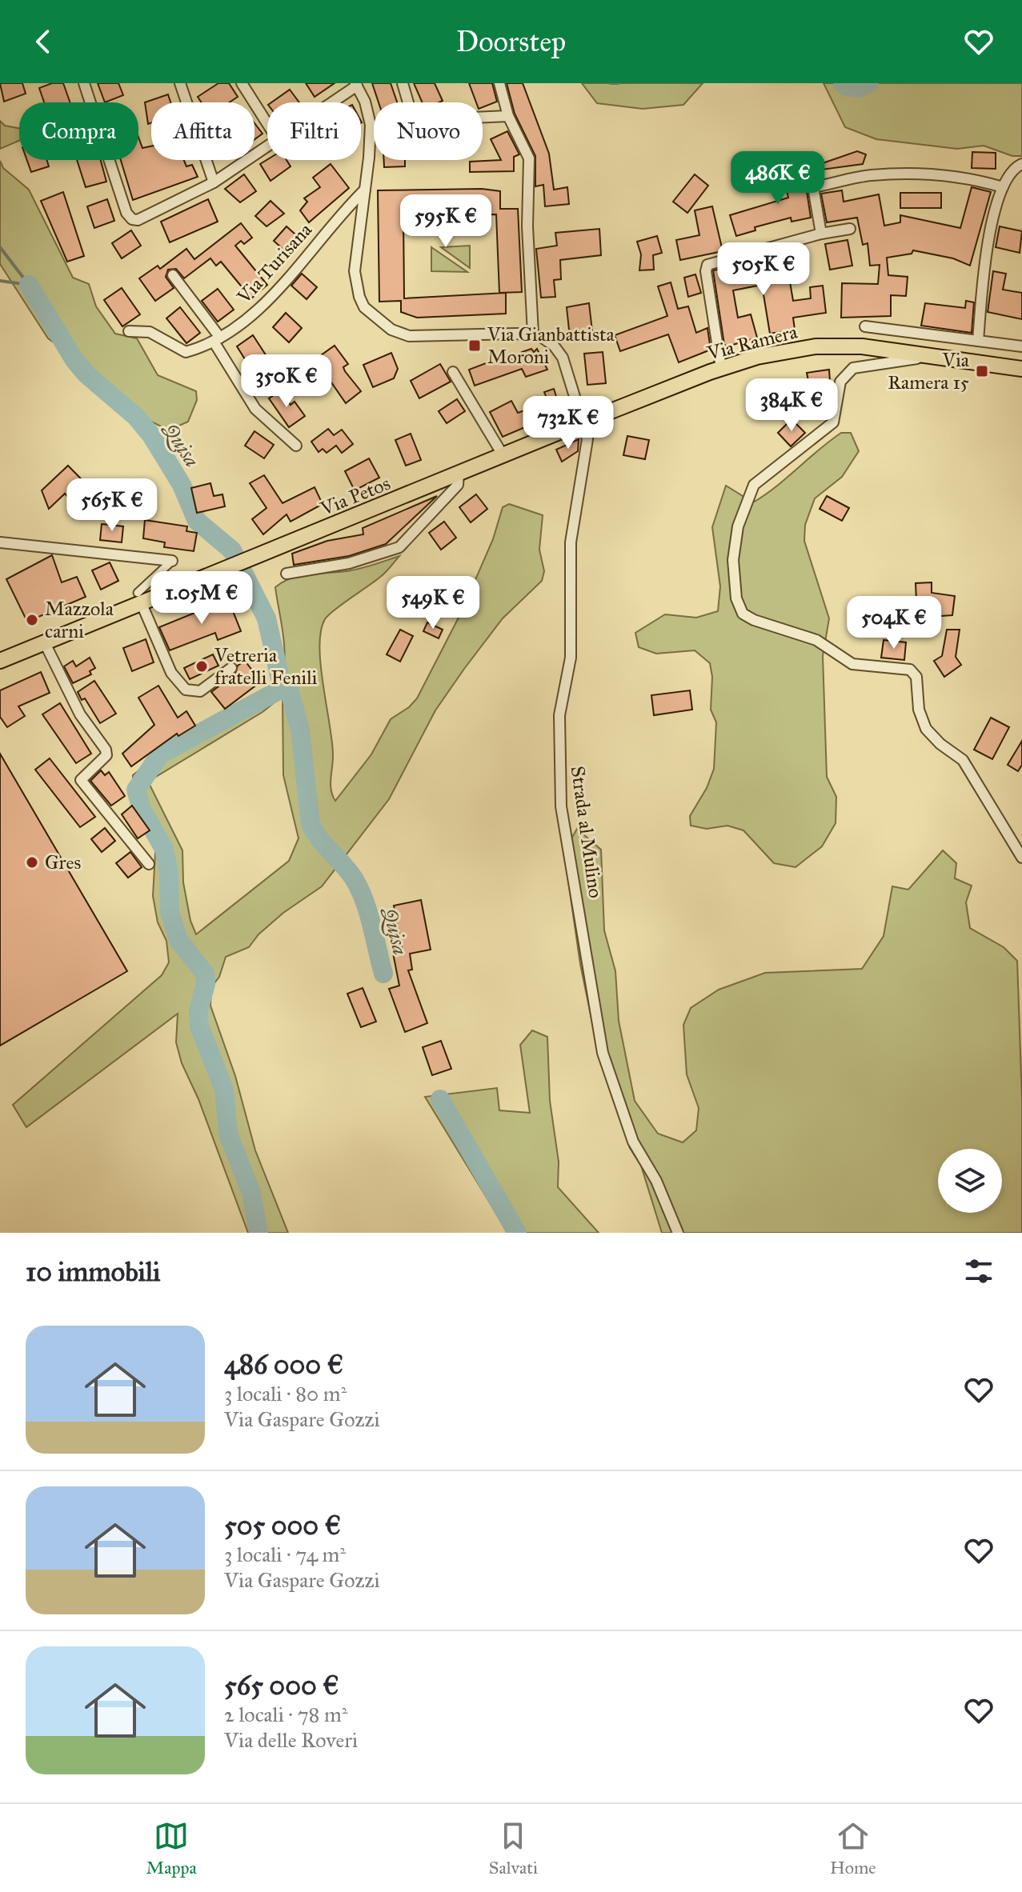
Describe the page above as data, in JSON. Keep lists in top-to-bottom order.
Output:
{
  "streets": {
    "main road": ["Via Ramera", "Via Petos"],
    "street": ["Via Turisana", "Strada al Mulino"]
  },
  "crossings": [
    ["Via Ramera", "Via Petos"],
    ["Via Ramera", "Strada al Mulino"],
    ["Via Petos", "Strada al Mulino"]
  ],
  "water": ["Quisa"],
  "places": {
    "transit": ["Via Gianbattista Moroni", "Via Ramera 15"],
    "other": ["Mazzola carni", "Vetreria fratelli Fenili", "Gres"]
  },
  "page": {
    "header": "Doorstep",
    "chip": [
      "Compra",
      "Affitta",
      "Filtri",
      "Nuovo"
    ],
    "price": [
      "486K €",
      "595K €",
      "505K €",
      "350K €",
      "384K €",
      "732K €",
      "565K €",
      "1.05M €",
      "549K €",
      "504K €"
    ],
    "heading": "10 immobili",
    "list": [
      {
        "name": "486 000 €",
        "note": "3 locali · 80 m² · Via Gaspare Gozzi"
      },
      {
        "name": "505 000 €",
        "note": "3 locali · 74 m² · Via Gaspare Gozzi"
      },
      {
        "name": "565 000 €",
        "note": "2 locali · 78 m² · Via delle Roveri"
      }
    ],
    "tabs": ["Mappa", "Salvati", "Home"]
  }
}
